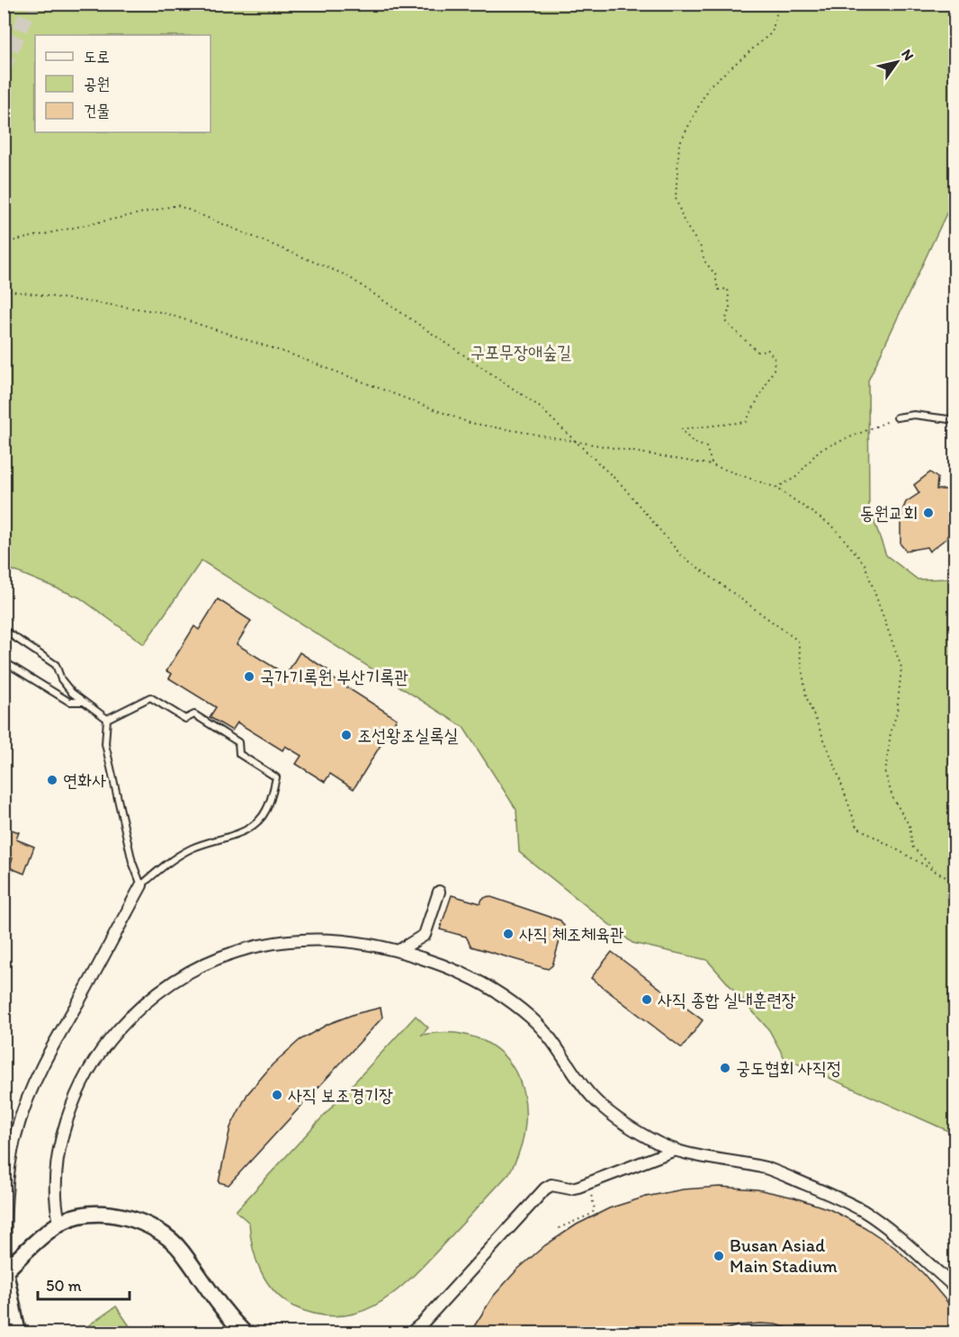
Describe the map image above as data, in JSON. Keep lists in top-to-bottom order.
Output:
{
  "parks": ["구포무장애숲길"],
  "places": [
    "동원교회",
    "국가기록원 부산기록관",
    "조선왕조실록실",
    "연화사",
    "사직 체조체육관",
    "사직 종합 실내훈련장",
    "궁도협회 사직정",
    "사직 보조경기장",
    "Busan Asiad Main Stadium"
  ],
  "legend": ["도로", "공원", "건물"],
  "scale_bar": "50 m",
  "north": "top right"
}
